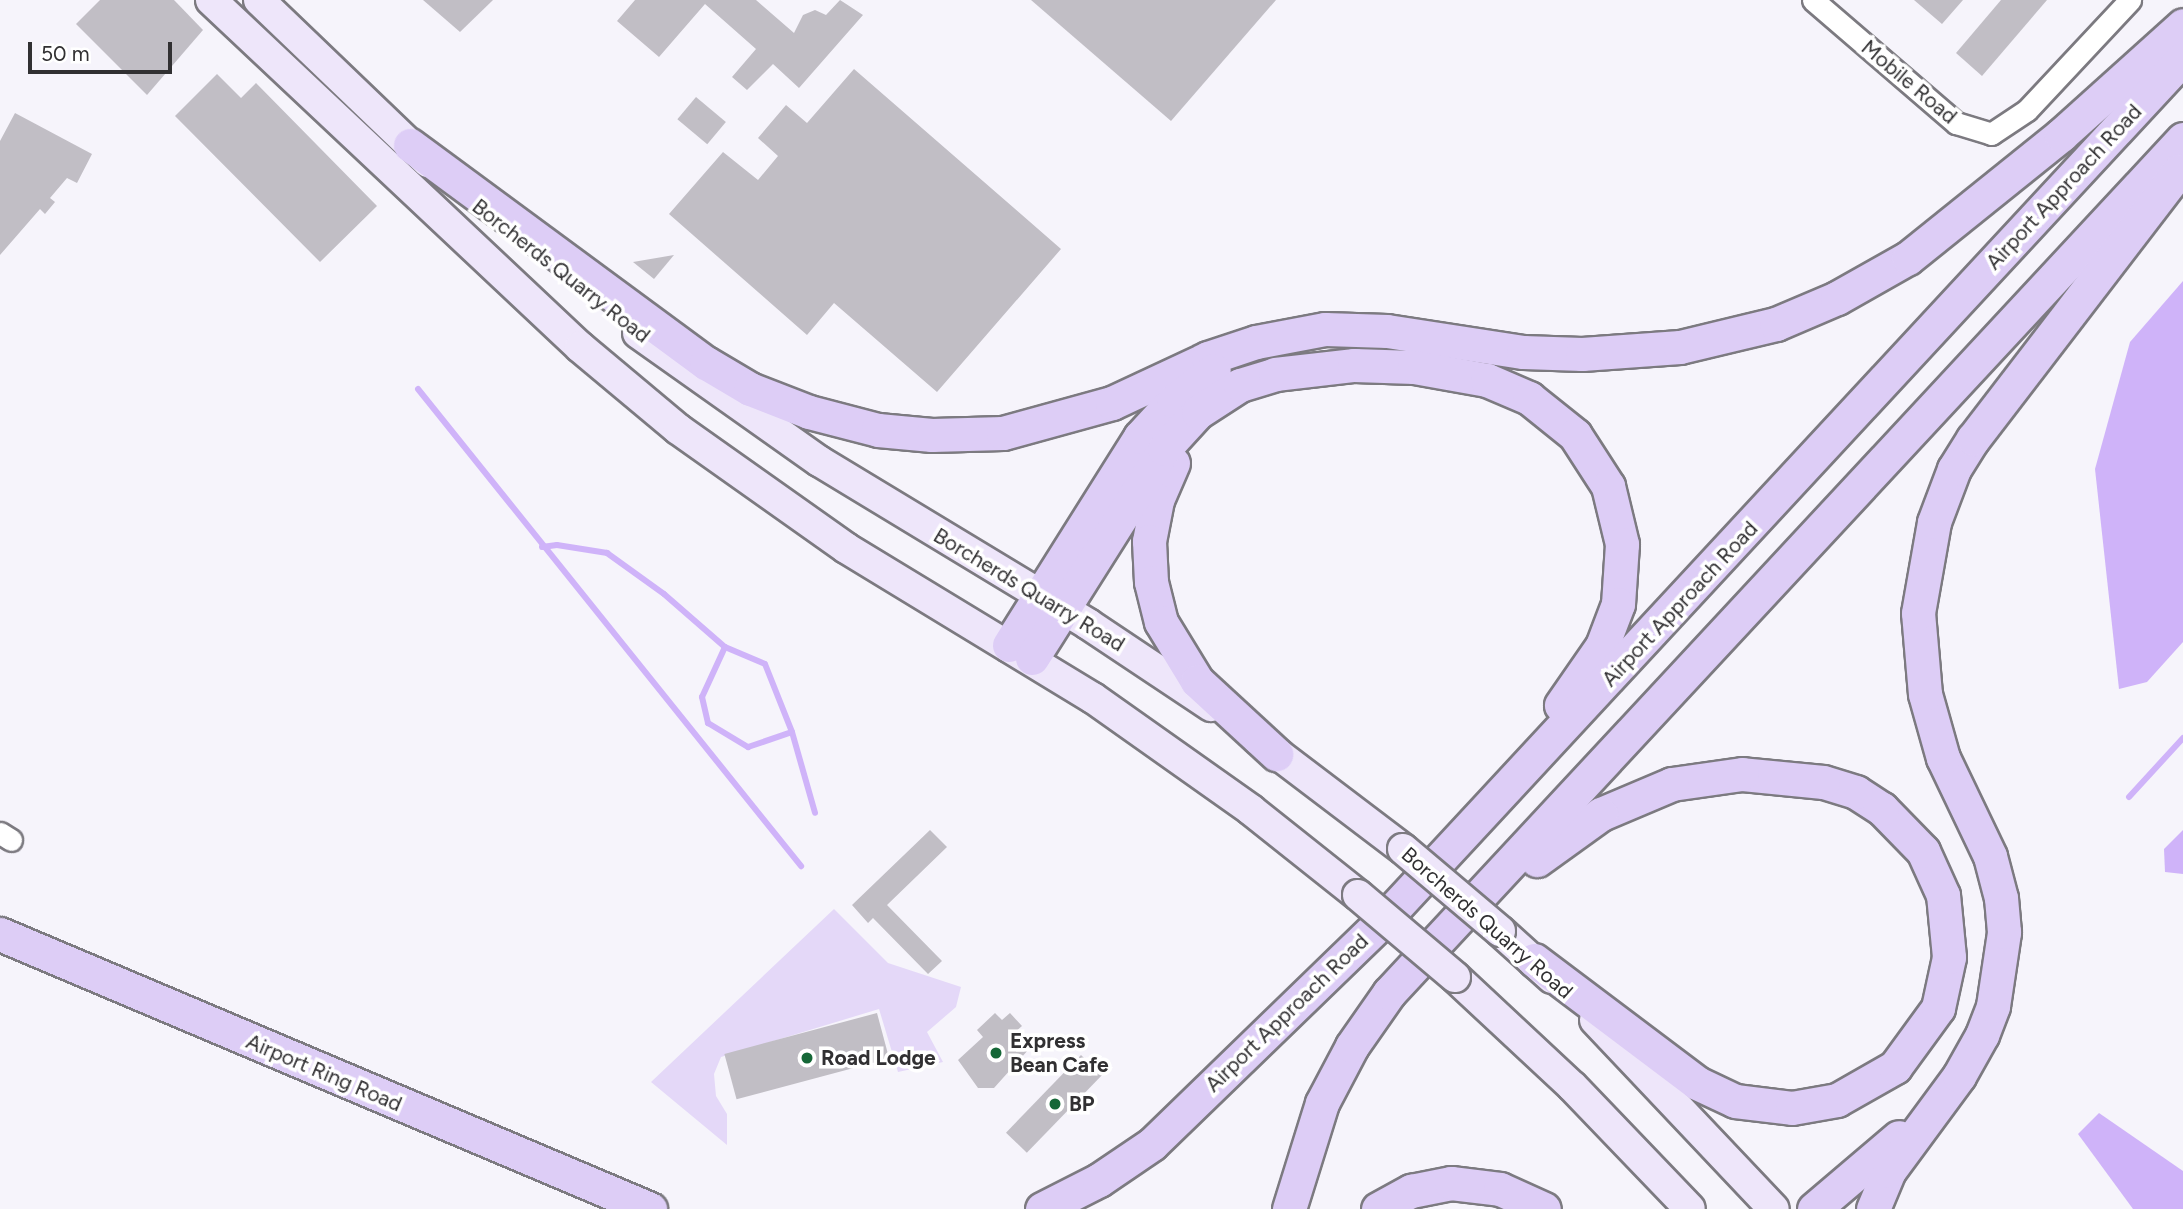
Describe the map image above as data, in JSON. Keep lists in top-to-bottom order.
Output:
{
  "streets": {
    "main road": ["Airport Approach Road", "Borcherds Quarry Road", "Airport Ring Road"],
    "street": ["Mobile Road"]
  },
  "places": ["Express Bean Cafe", "Road Lodge", "BP"],
  "scale_bar": "50 m"
}
